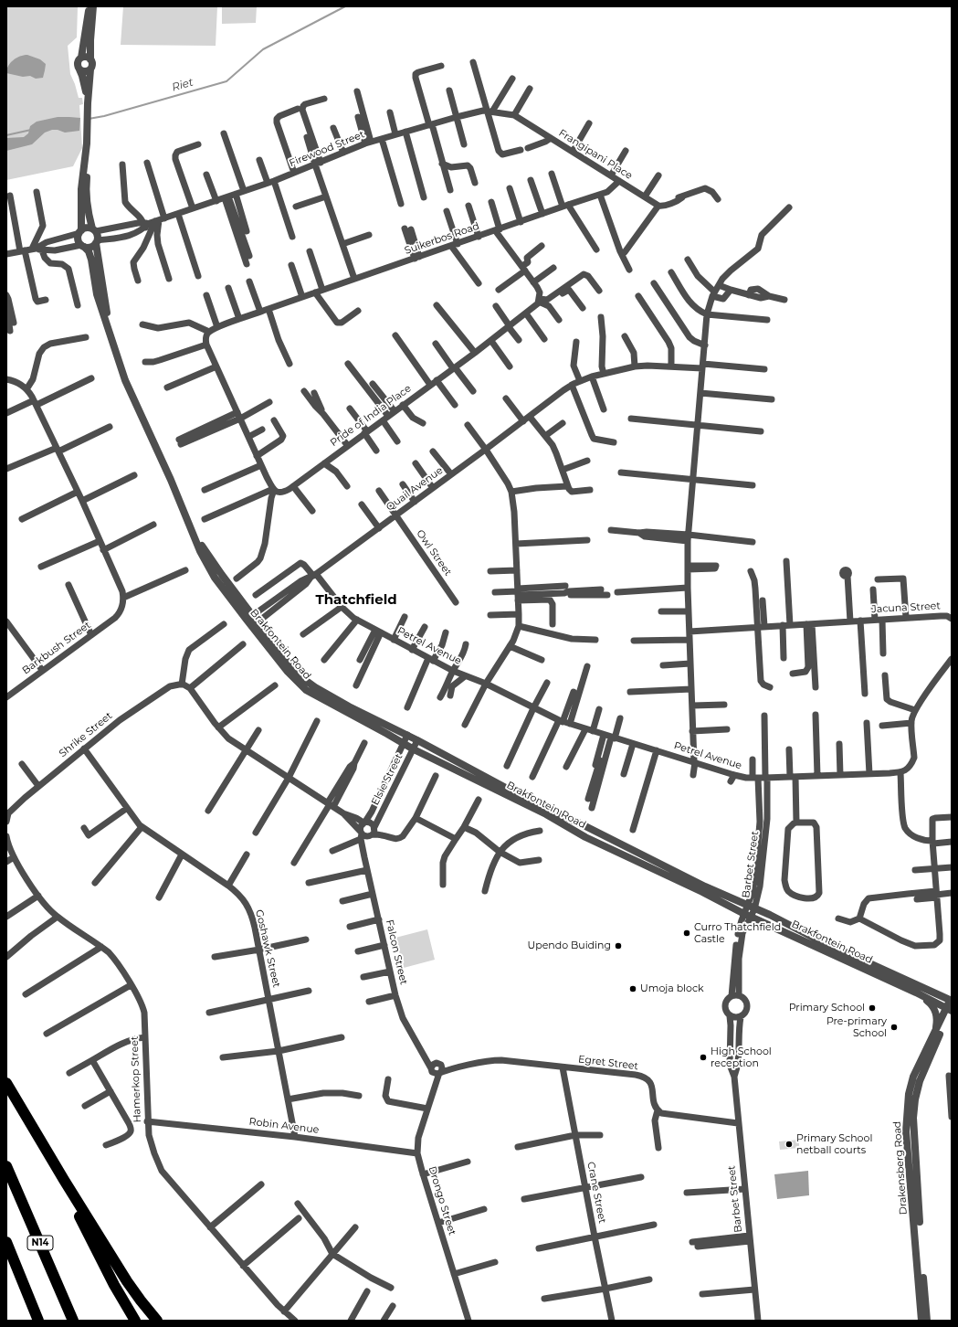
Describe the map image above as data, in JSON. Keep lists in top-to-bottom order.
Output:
{
  "streets": {
    "highway": ["N14"],
    "street": [
      "Firewood Street",
      "Frangipani Place",
      "Suikerbos Road",
      "Pride of India Place",
      "Quail Avenue",
      "Owl Street",
      "Jacuna Street",
      "Brakfontein Road",
      "Petrel Avenue",
      "Barkbush Street",
      "Shrike Street",
      "Elsie Street",
      "Barbet Street",
      "Goshawk Street",
      "Falcon Street",
      "Egret Street",
      "Hamerkop Street",
      "Robin Avenue",
      "Drakensberg Road",
      "Crane Street",
      "Drongo Street"
    ]
  },
  "crossings": [
    ["Firewood Street", "Frangipani Place"],
    ["Firewood Street", "Brakfontein Road"],
    ["Frangipani Place", "Suikerbos Road"],
    ["Quail Avenue", "Owl Street"],
    ["Quail Avenue", "Brakfontein Road"],
    ["Quail Avenue", "Petrel Avenue"],
    ["Brakfontein Road", "Elsie Street"],
    ["Brakfontein Road", "Barbet Street"],
    ["Brakfontein Road", "Drakensberg Road"],
    ["Petrel Avenue", "Barbet Street"],
    ["Shrike Street", "Goshawk Street"],
    ["Elsie Street", "Falcon Street"],
    ["Goshawk Street", "Robin Avenue"],
    ["Falcon Street", "Egret Street"],
    ["Falcon Street", "Drongo Street"],
    ["Egret Street", "Crane Street"],
    ["Egret Street", "Drongo Street"],
    ["Hamerkop Street", "Robin Avenue"],
    ["Robin Avenue", "Drongo Street"]
  ],
  "districts": ["Thatchfield"],
  "water": ["Riet"],
  "places": [
    "Curro Thatchfield Castle",
    "Upendo Buiding",
    "Umoja block",
    "Primary School",
    "Pre-primary School",
    "High School reception",
    "Primary School netball courts"
  ]
}
